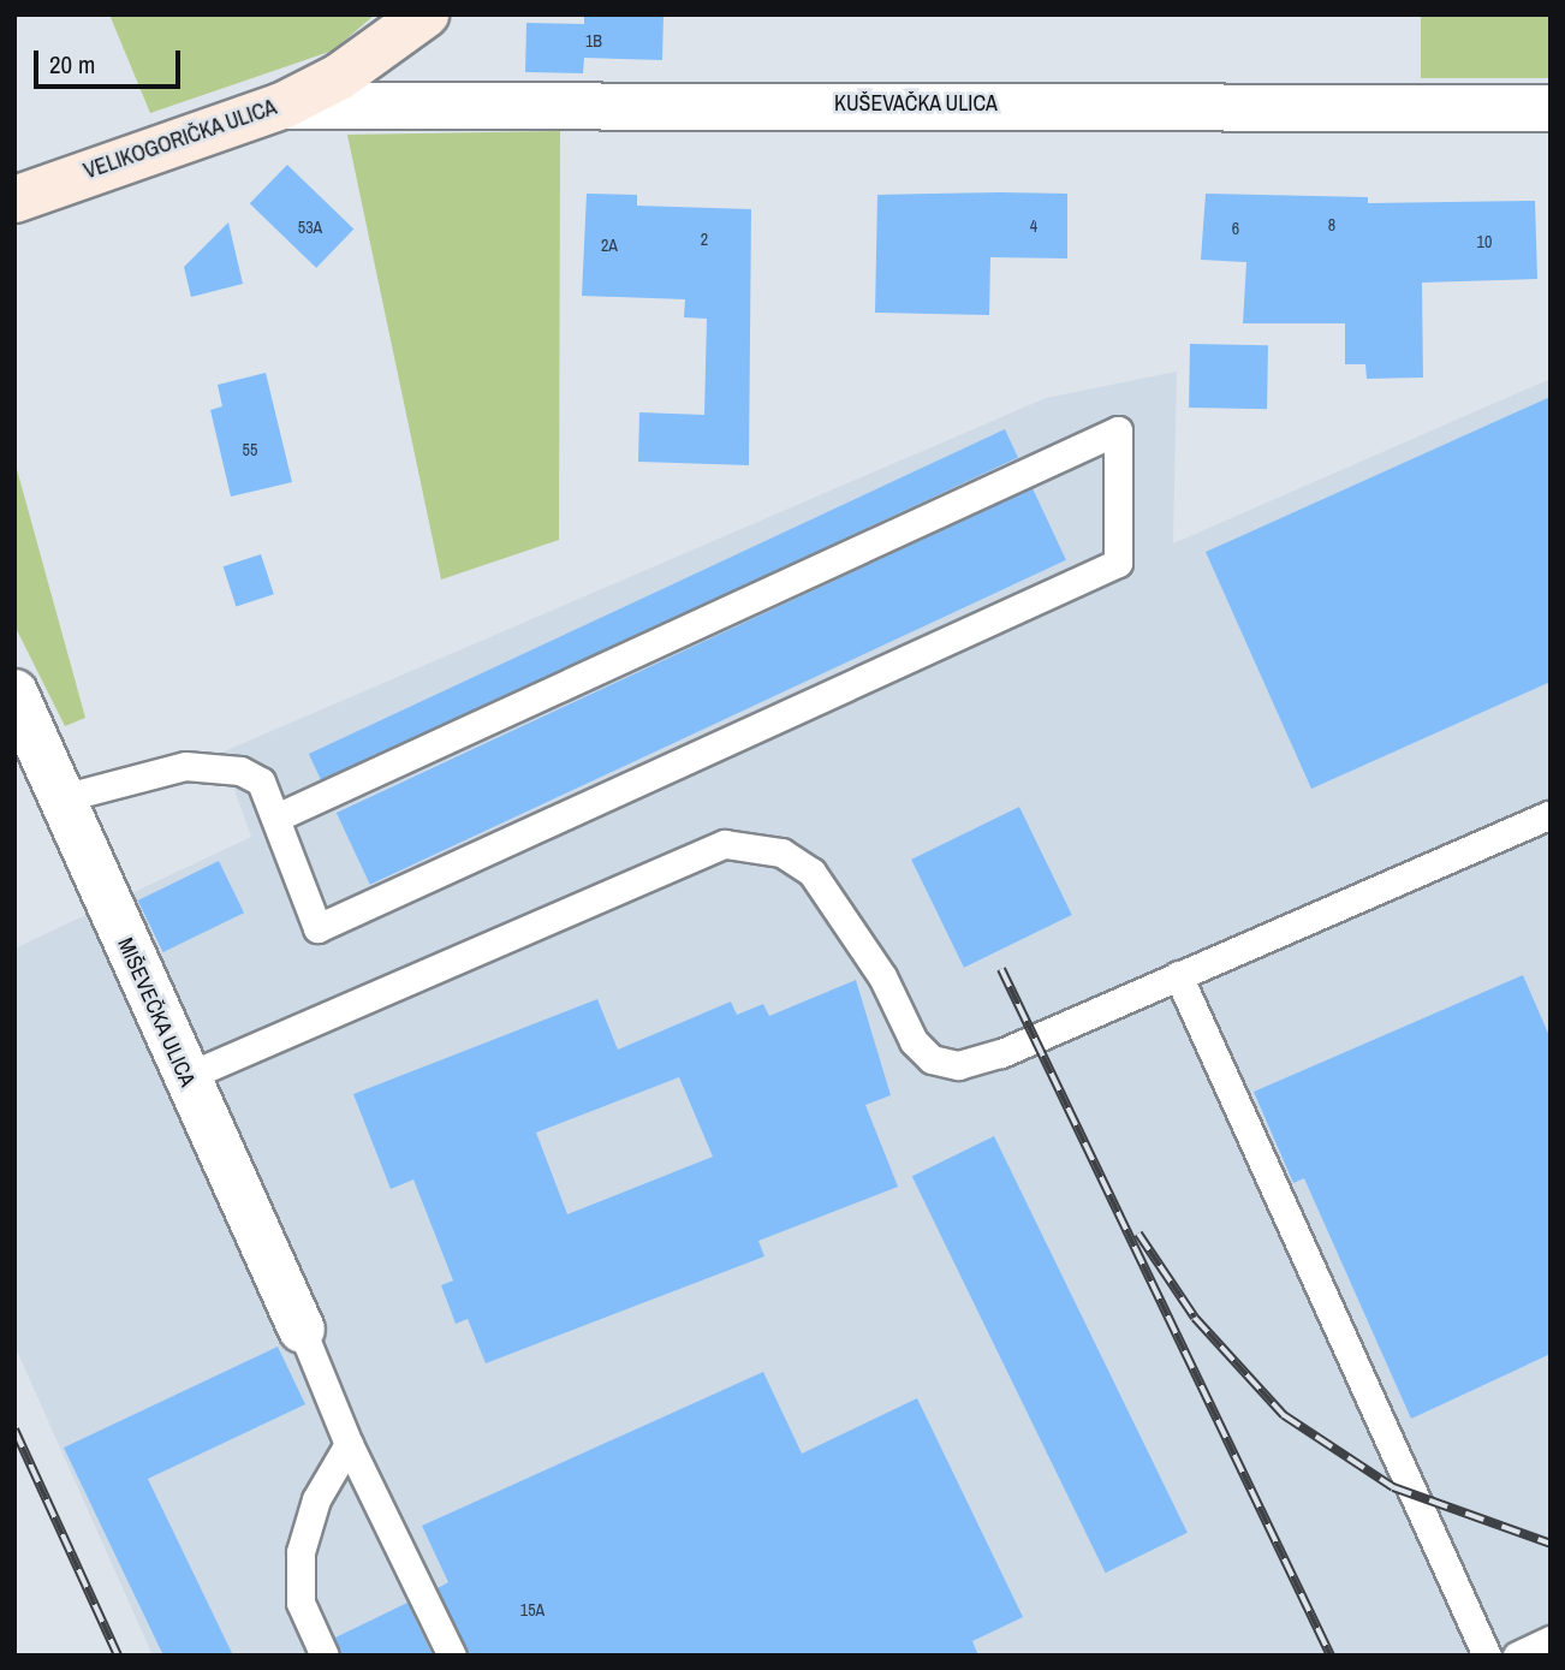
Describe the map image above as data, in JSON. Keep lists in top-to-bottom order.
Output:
{
  "streets": {
    "street": ["KUŠEVAČKA ULICA", "VELIKOGORIČKA ULICA", "MIŠEVEČKA ULICA"]
  },
  "crossings": [
    ["KUŠEVAČKA ULICA", "VELIKOGORIČKA ULICA"]
  ],
  "house_numbers": [
    "1B",
    "8",
    "4",
    "53A",
    "6",
    "2",
    "10",
    "2A",
    "55",
    "15A"
  ],
  "scale_bar": "20 m"
}
